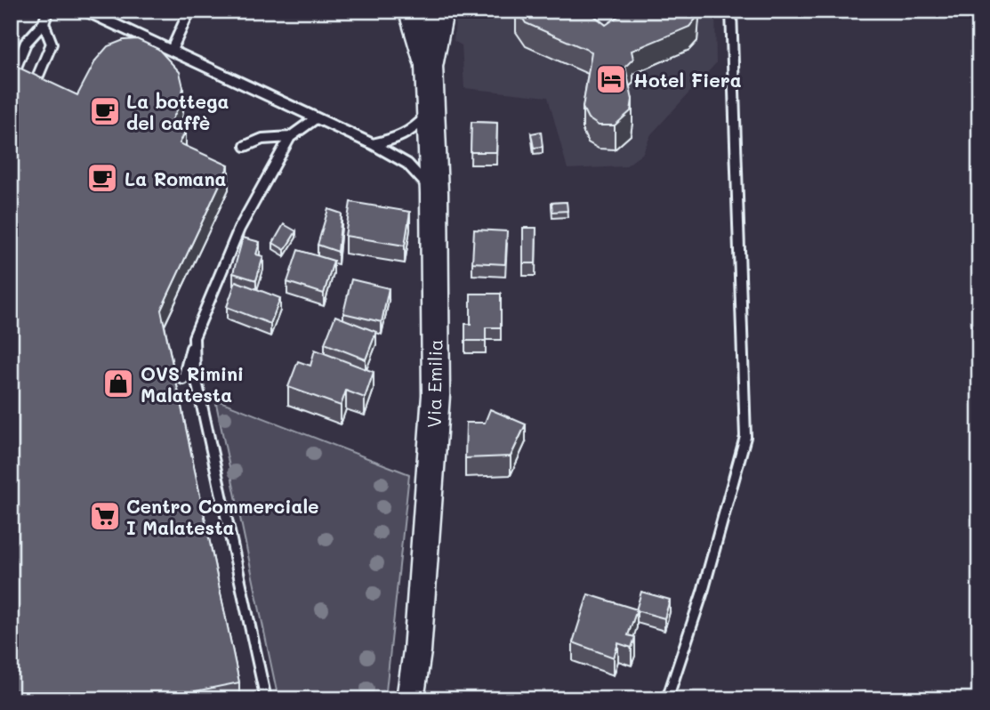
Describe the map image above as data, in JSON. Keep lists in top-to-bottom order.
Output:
{
  "streets": {
    "main road": ["Via Emilia"]
  },
  "places": {
    "hotel": ["Hotel Fiera"],
    "cafe": ["La bottega del caffè", "La Romana"],
    "shop": ["OVS Rimini Malatesta"],
    "supermarket": ["Centro Commerciale I Malatesta"]
  }
}
